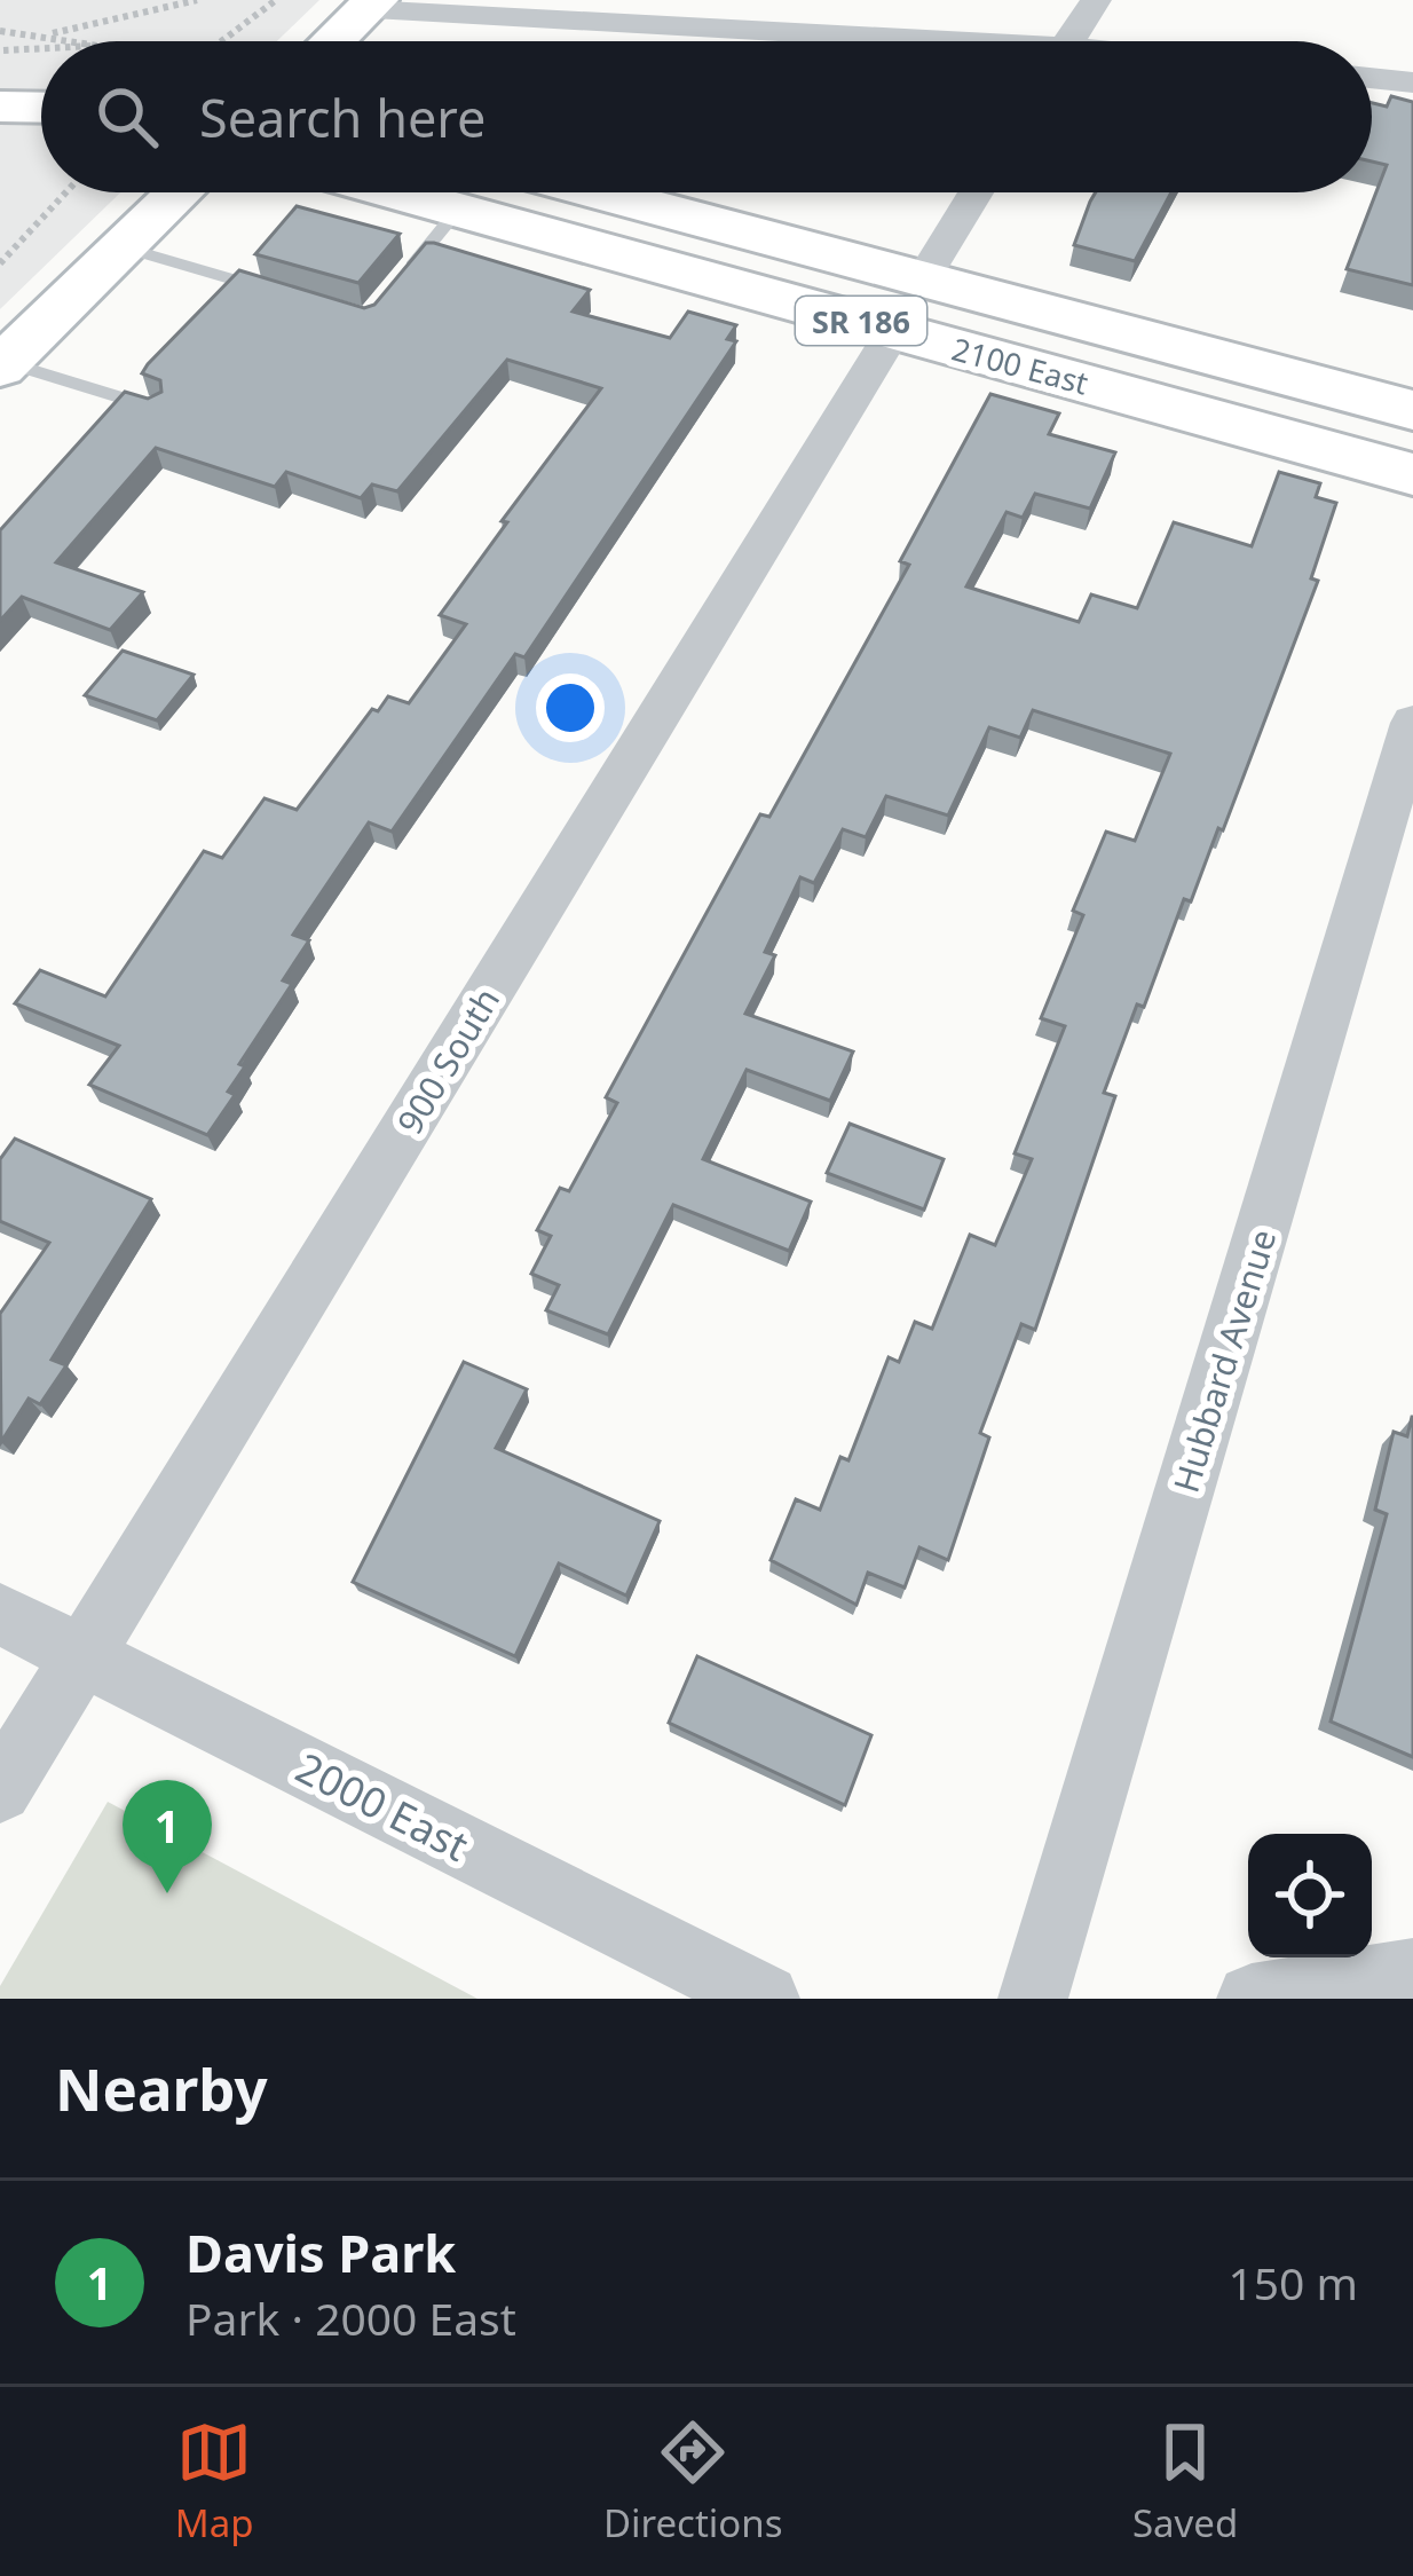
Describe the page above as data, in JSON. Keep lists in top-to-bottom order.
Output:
{
  "streets": {
    "main road": ["SR 186", "2100 East"],
    "street": ["900 South", "Hubbard Avenue", "2000 East"]
  },
  "crossings": [
    ["2100 East", "900 South"],
    ["900 South", "2000 East"]
  ],
  "page": {
    "search": "Search here",
    "pins": "1",
    "heading": "Nearby",
    "list": [
      {
        "mark": "1",
        "name": "Davis Park",
        "note": "Park · 2000 East",
        "value": "150 m"
      }
    ],
    "nav": ["Map", "Directions", "Saved"]
  }
}
